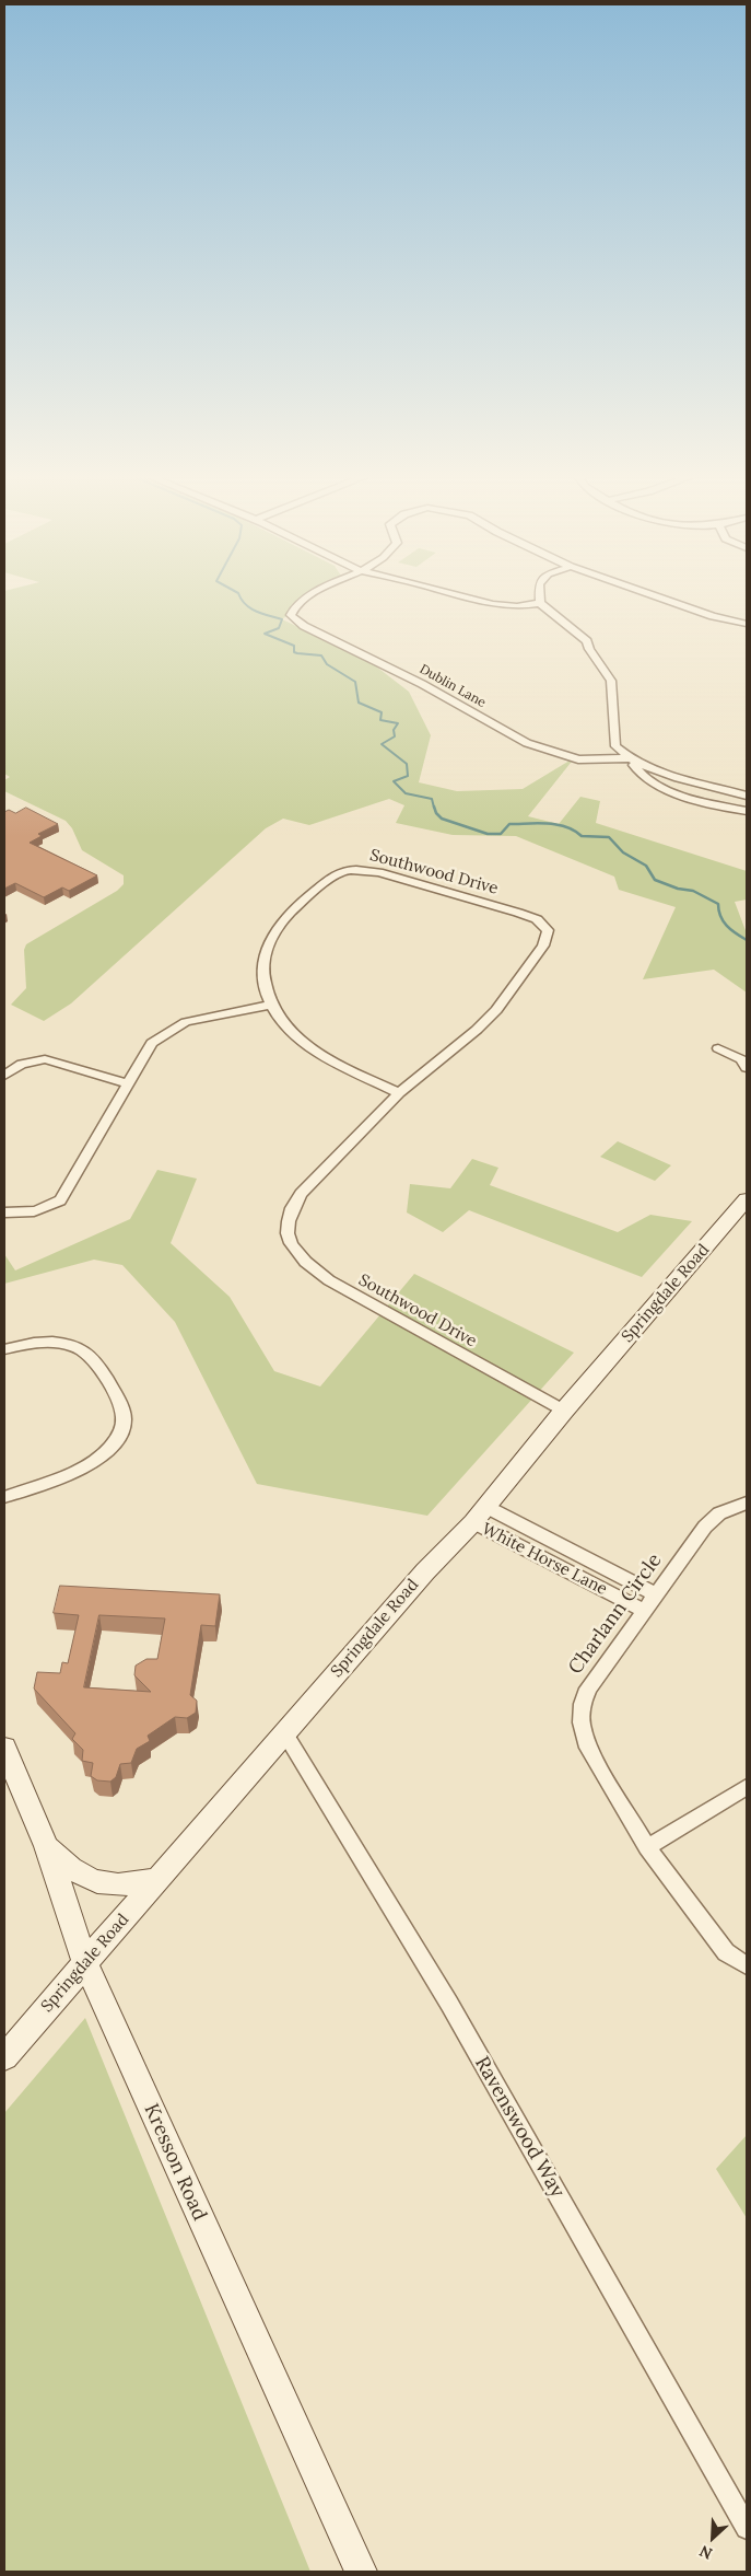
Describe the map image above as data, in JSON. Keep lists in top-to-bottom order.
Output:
{
  "streets": {
    "main road": ["Springdale Road", "Kresson Road"],
    "street": [
      "Dublin Lane",
      "Southwood Drive",
      "White Horse Lane",
      "Charlann Circle",
      "Ravenswood Way"
    ]
  },
  "crossings": [
    ["Southwood Drive", "Springdale Road"],
    ["Springdale Road", "White Horse Lane"],
    ["Springdale Road", "Ravenswood Way"],
    ["Springdale Road", "Kresson Road"],
    ["White Horse Lane", "Charlann Circle"]
  ],
  "north": "bottom left"
}
